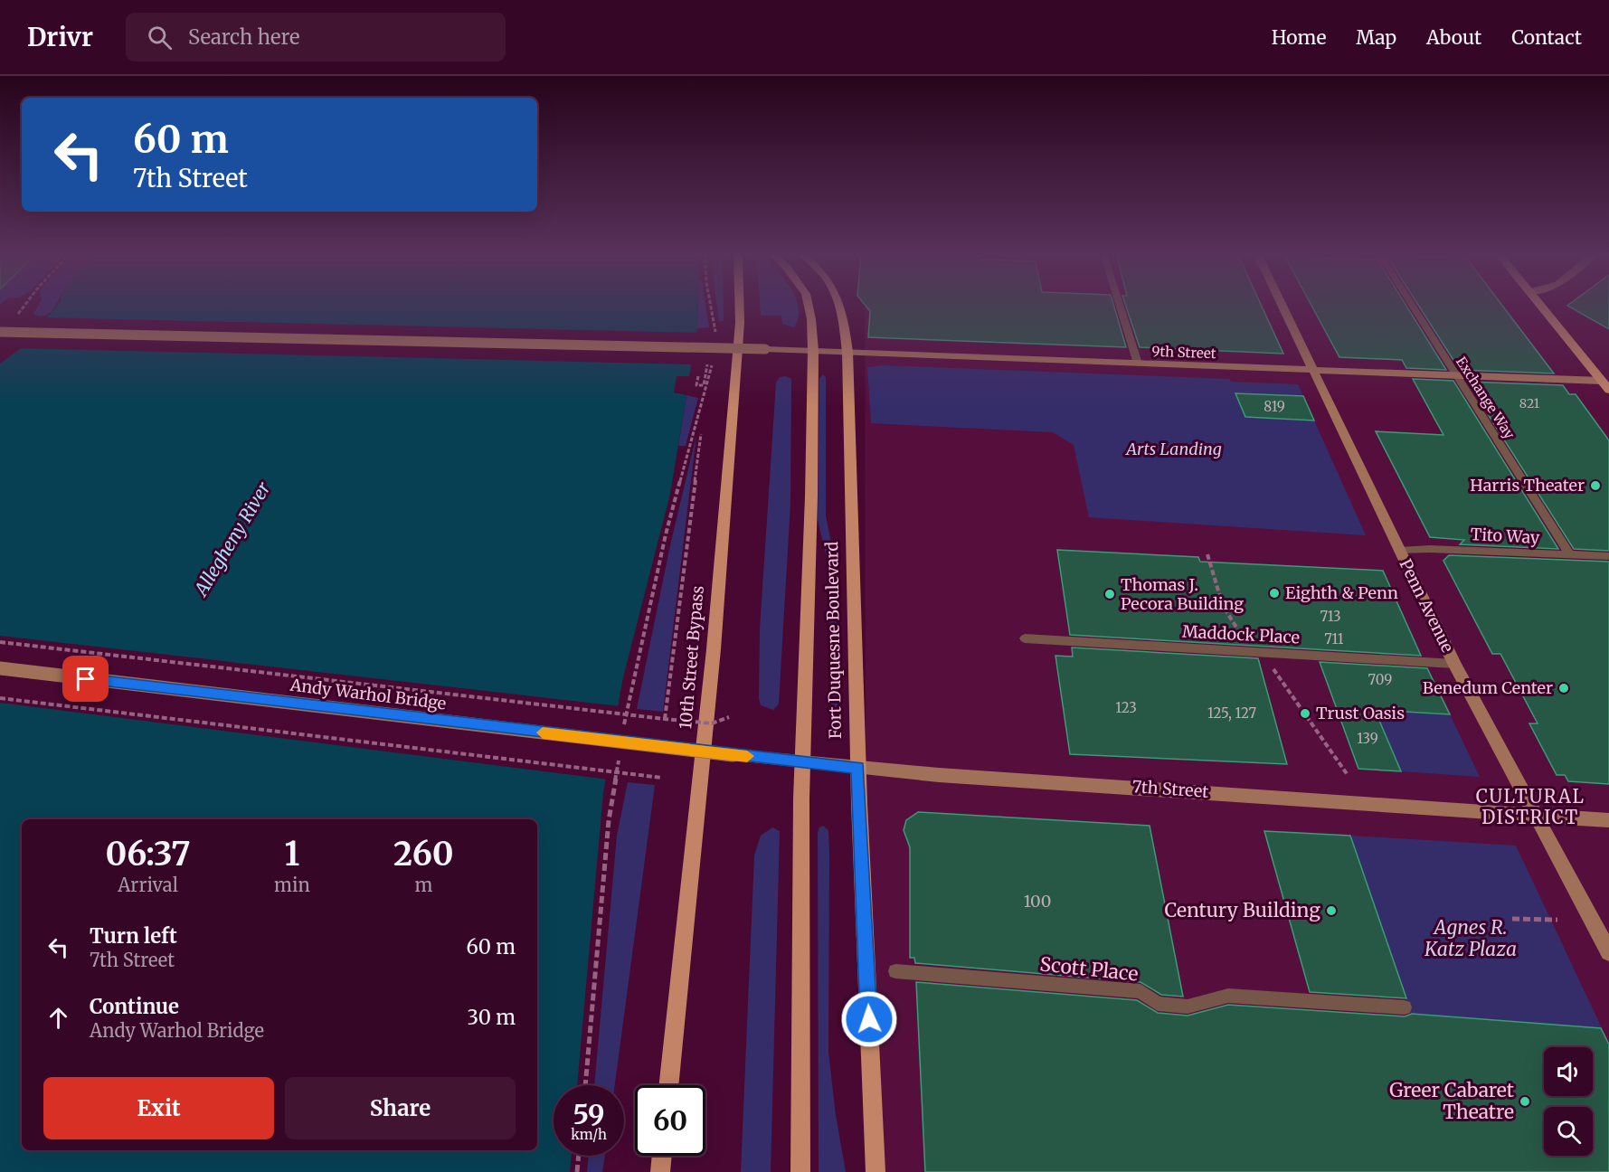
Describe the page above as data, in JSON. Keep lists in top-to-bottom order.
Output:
{
  "streets": {
    "main road": ["Fort Duquesne Boulevard", "10th Street Bypass"],
    "street": [
      "9th Street",
      "Penn Avenue",
      "Andy Warhol Bridge",
      "7th Street"
    ],
    "lane": [
      "Exchange Way",
      "Tito Way",
      "Maddock Place",
      "Scott Place"
    ]
  },
  "crossings": [
    ["9th Street", "Exchange Way"],
    ["9th Street", "Penn Avenue"],
    ["9th Street", "Fort Duquesne Boulevard"],
    ["Exchange Way", "Tito Way"],
    ["Tito Way", "Penn Avenue"],
    ["Penn Avenue", "Maddock Place"],
    ["Penn Avenue", "7th Street"],
    ["Fort Duquesne Boulevard", "7th Street"],
    ["Andy Warhol Bridge", "7th Street"]
  ],
  "districts": ["CULTURAL DISTRICT"],
  "water": ["Allegheny River"],
  "parks": ["Arts Landing", "Agnes R. Katz Plaza"],
  "places": [
    "Harris Theater",
    "Eighth & Penn",
    "Thomas J. Pecora Building",
    "Benedum Center",
    "Trust Oasis",
    "Century Building",
    "Greer Cabaret Theatre"
  ],
  "house_numbers": [
    "821",
    "819",
    "713",
    "711",
    "709",
    "123",
    "125, 127",
    "139",
    "100"
  ],
  "page": {
    "header": "Drivr",
    "search": "Search here",
    "nav": [
      "Home",
      "Map",
      "About",
      "Contact"
    ],
    "turn": ["60 m", "7th Street"],
    "eta": [
      "06:37",
      "Arrival",
      "1",
      "min",
      "260",
      "m"
    ],
    "list": [
      {
        "name": "Turn left",
        "note": "7th Street",
        "value": "60 m"
      },
      {
        "name": "Continue",
        "note": "Andy Warhol Bridge",
        "value": "30 m"
      }
    ],
    "buttons": ["Exit", "Share"],
    "speed": "59 km/h",
    "limit": "60"
  }
}
